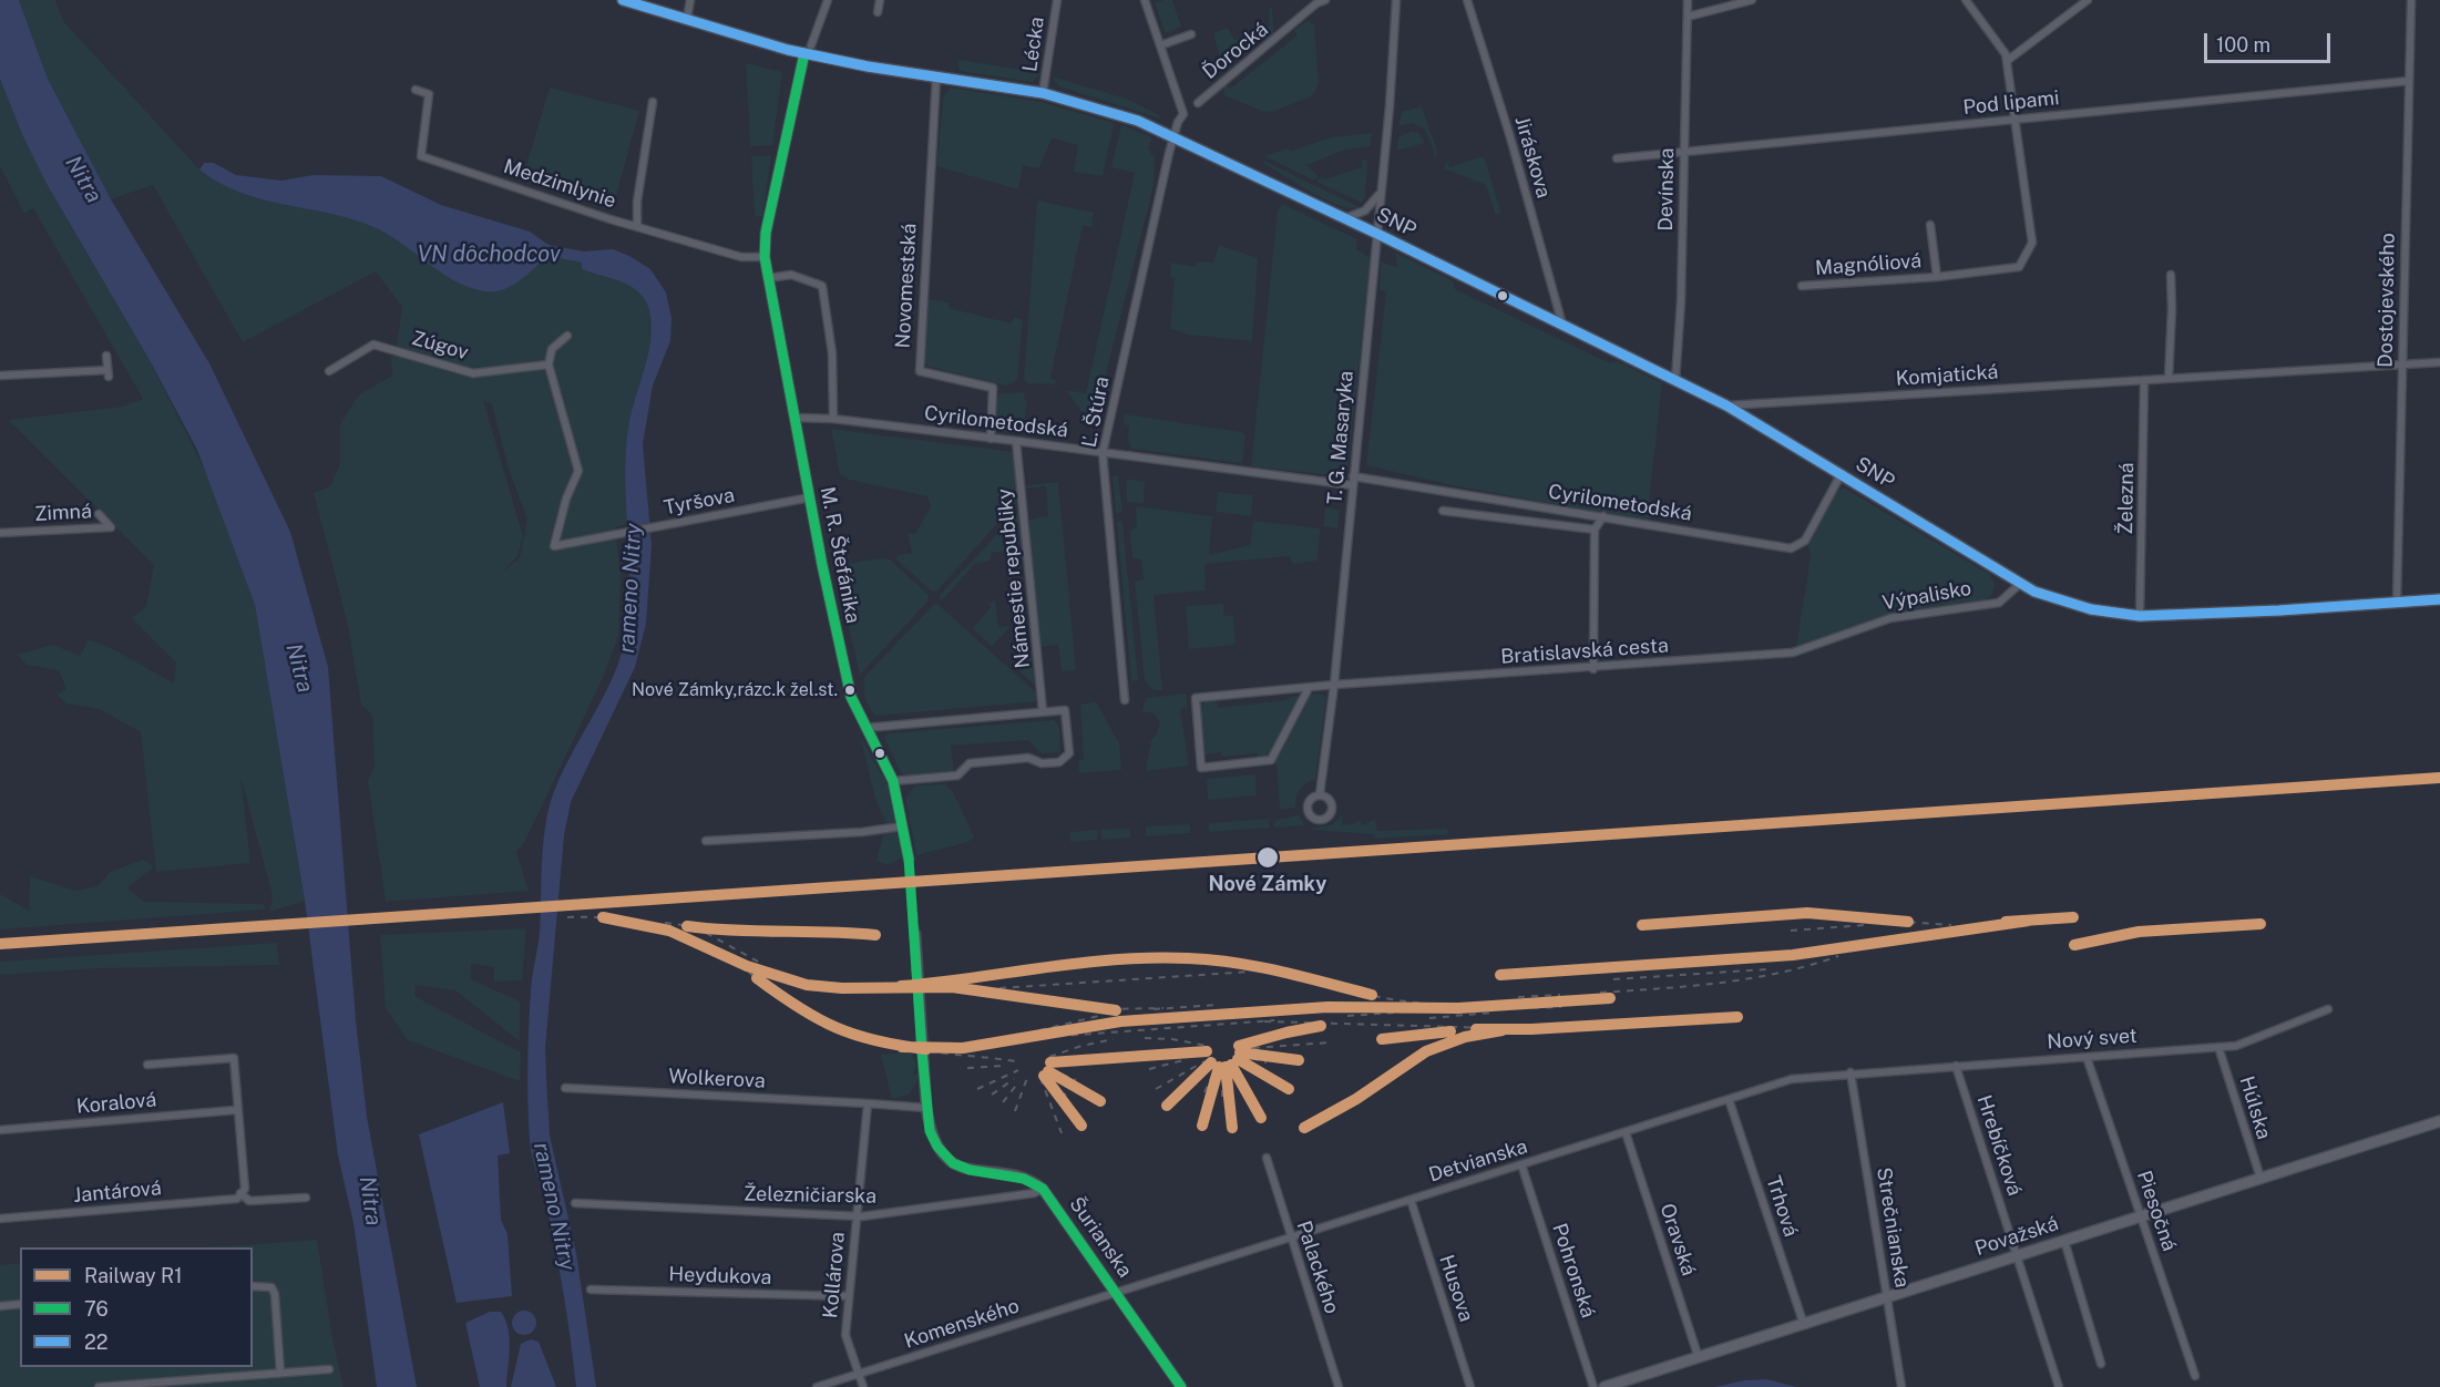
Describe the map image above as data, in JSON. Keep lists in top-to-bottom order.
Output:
{
  "streets": {
    "main road": ["SNP", "Výpalisko", "Považská"],
    "street": [
      "Lécka",
      "Ďorocká",
      "Pod lipami",
      "Jiráskova",
      "Medzimlynie",
      "Devínska",
      "Magnóliová",
      "Novomestská",
      "Dostojevského",
      "Zúgov",
      "Komjatická",
      "Ľ. Štúra",
      "Cyrilometodská",
      "T. G. Masaryka",
      "Železná",
      "Tyršova",
      "Zimná",
      "M. R. Štefánika",
      "Námestie republiky",
      "Bratislavská cesta",
      "Nový svet",
      "Wolkerova",
      "Koralová",
      "Húlska",
      "Hrebíčková",
      "Detvianska",
      "Jantárová",
      "Železničiarska",
      "Trhová",
      "Piesočná",
      "Strečnianska",
      "Šurianska",
      "Oravská",
      "Palackého",
      "Pohronská",
      "Kollárova",
      "Heydukova",
      "Husova",
      "Komenského"
    ]
  },
  "crossings": [
    ["Lécka", "SNP"],
    ["Pod lipami", "Devínska"],
    ["Pod lipami", "Magnóliová"],
    ["Pod lipami", "Dostojevského"],
    ["Jiráskova", "SNP"],
    ["Medzimlynie", "M. R. Štefánika"],
    ["Devínska", "SNP"],
    ["SNP", "Novomestská"],
    ["SNP", "Komjatická"],
    ["SNP", "Ľ. Štúra"],
    ["SNP", "Cyrilometodská"],
    ["SNP", "T. G. Masaryka"],
    ["SNP", "M. R. Štefánika"],
    ["SNP", "Výpalisko"],
    ["Novomestská", "Cyrilometodská"],
    ["Dostojevského", "Komjatická"],
    ["Dostojevského", "Výpalisko"],
    ["Zúgov", "Tyršova"],
    ["Komjatická", "Železná"],
    ["Ľ. Štúra", "Cyrilometodská"],
    ["Cyrilometodská", "T. G. Masaryka"],
    ["Cyrilometodská", "M. R. Štefánika"],
    ["Cyrilometodská", "Námestie republiky"],
    ["T. G. Masaryka", "Bratislavská cesta"],
    ["Železná", "Výpalisko"],
    ["Tyršova", "M. R. Štefánika"],
    ["Výpalisko", "Bratislavská cesta"],
    ["Nový svet", "Húlska"],
    ["Nový svet", "Hrebíčková"],
    ["Nový svet", "Detvianska"],
    ["Nový svet", "Piesočná"],
    ["Nový svet", "Strečnianska"],
    ["Wolkerova", "Kollárova"],
    ["Húlska", "Považská"],
    ["Hrebíčková", "Považská"],
    ["Detvianska", "Trhová"],
    ["Detvianska", "Strečnianska"],
    ["Detvianska", "Šurianska"],
    ["Detvianska", "Oravská"],
    ["Detvianska", "Palackého"],
    ["Detvianska", "Pohronská"],
    ["Detvianska", "Husova"],
    ["Detvianska", "Komenského"],
    ["Železničiarska", "Šurianska"],
    ["Železničiarska", "Kollárova"],
    ["Trhová", "Považská"],
    ["Piesočná", "Považská"],
    ["Strečnianska", "Považská"],
    ["Považská", "Oravská"],
    ["Šurianska", "Komenského"],
    ["Kollárova", "Heydukova"],
    ["Kollárova", "Komenského"]
  ],
  "water": ["Nitra", "VN dôchodcov", "rameno Nitry"],
  "places": ["Nové Zámky,rázc.k žel.st.", "Nové Zámky"],
  "lines": ["transit line 22", "transit line 76", "rail line R1"],
  "legend": ["Railway R1", "76", "22"],
  "scale_bar": "100 m"
}
